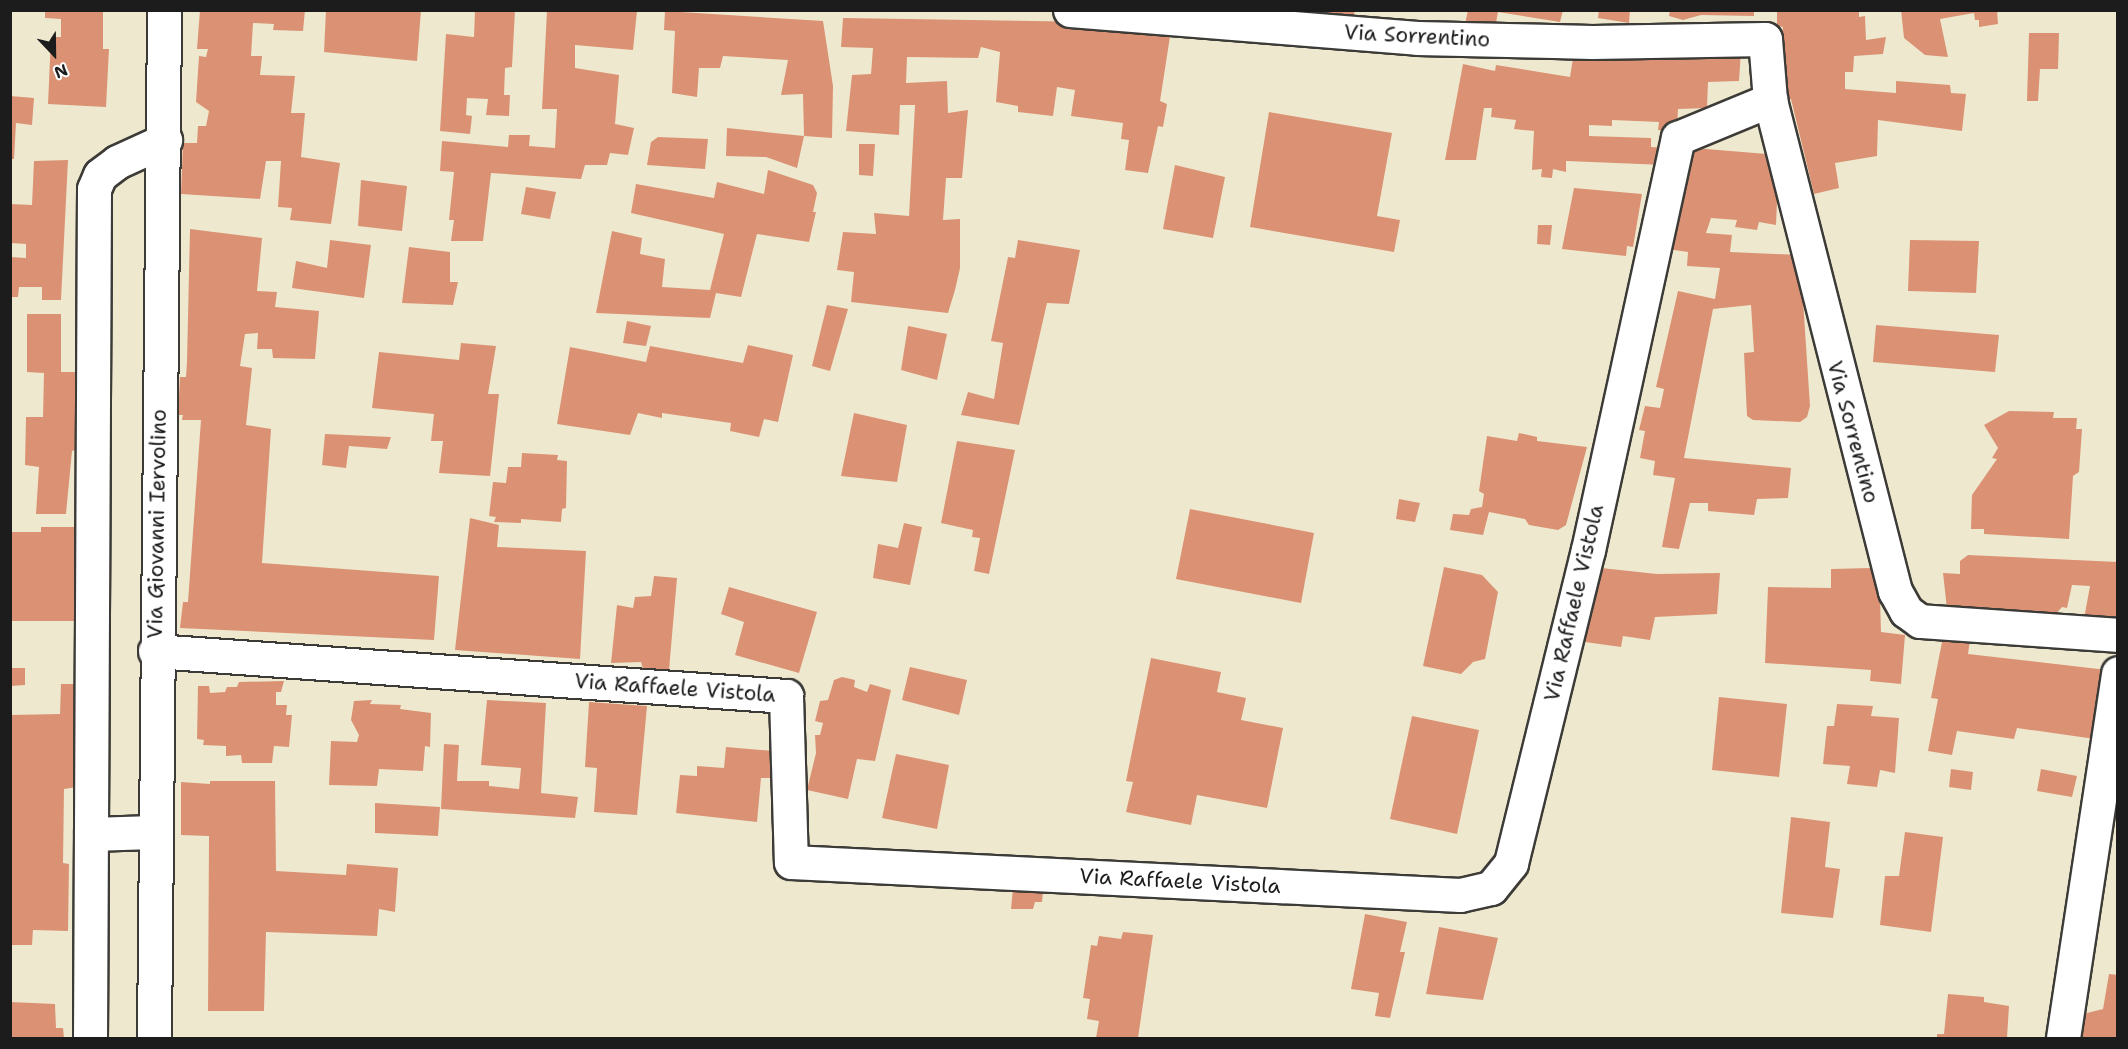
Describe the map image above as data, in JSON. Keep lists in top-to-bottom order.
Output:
{
  "streets": {
    "street": ["Via Sorrentino", "Via Giovanni Iervolino", "Via Raffaele Vistola"]
  },
  "crossings": [
    ["Via Sorrentino", "Via Raffaele Vistola"],
    ["Via Giovanni Iervolino", "Via Raffaele Vistola"]
  ],
  "north": "bottom"
}
